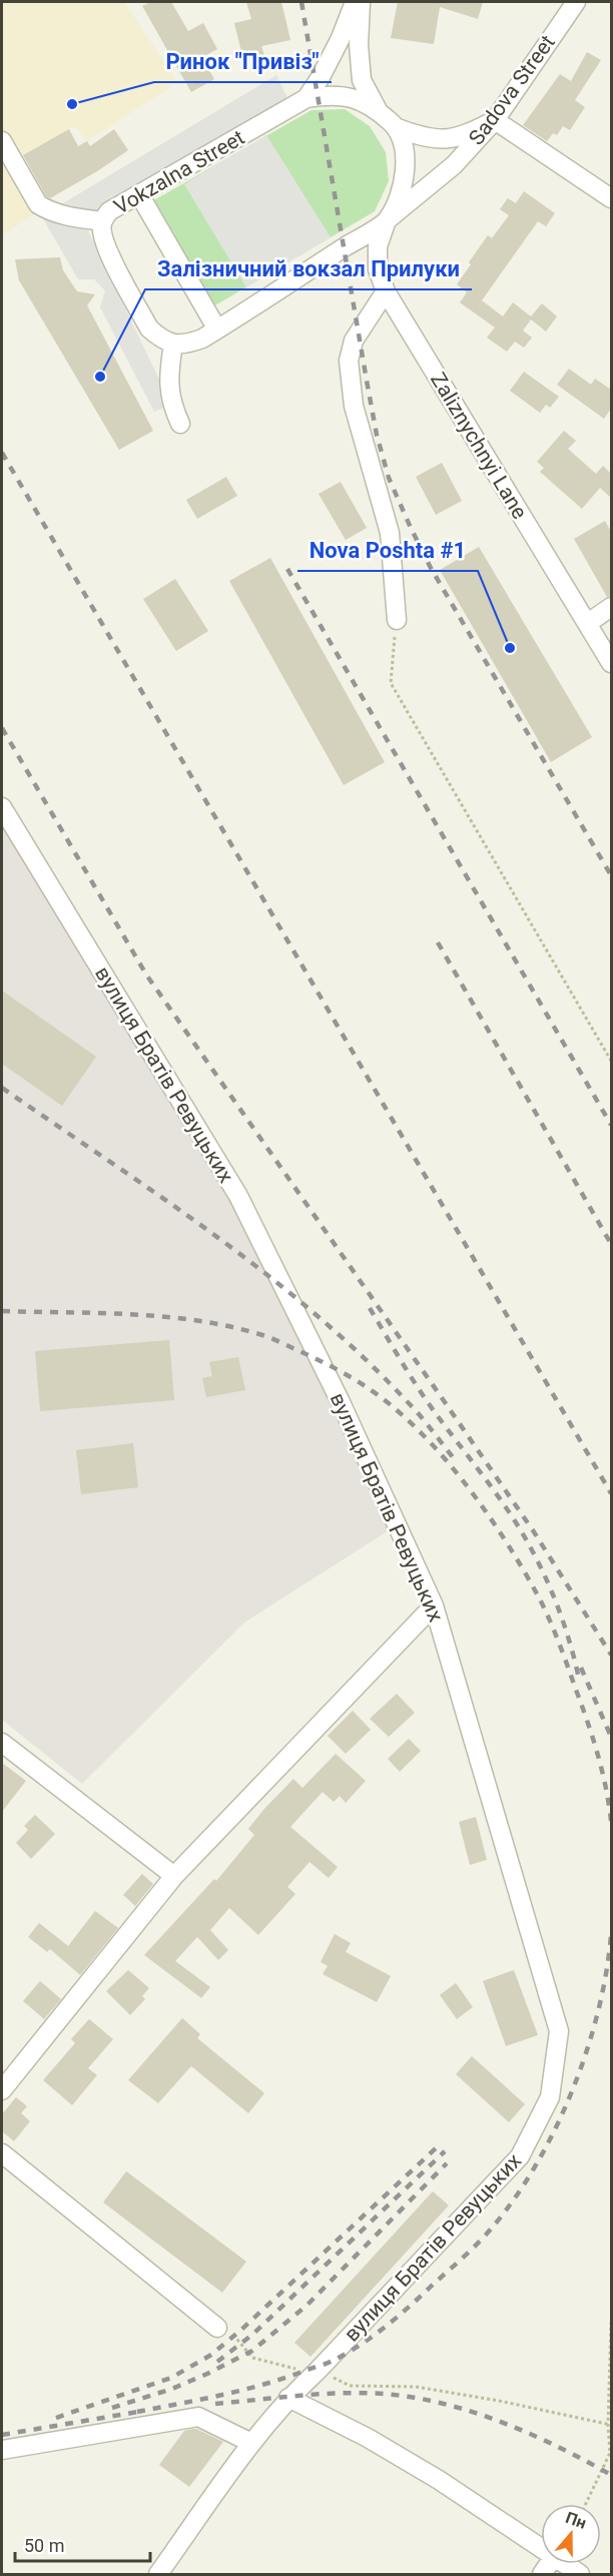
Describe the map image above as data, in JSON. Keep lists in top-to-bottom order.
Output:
{
  "streets": {
    "street": [
      "Sadova Street",
      "Vokzalna Street",
      "Zaliznychnyi Lane",
      "вулиця Братів Ревуцьких"
    ]
  },
  "crossings": [
    ["Sadova Street", "Zaliznychnyi Lane"]
  ],
  "places": ["Ринок \"Привіз\"", "Залізничний вокзал Прилуки", "Nova Poshta #1"],
  "scale_bar": "50 m",
  "north": "top"
}
